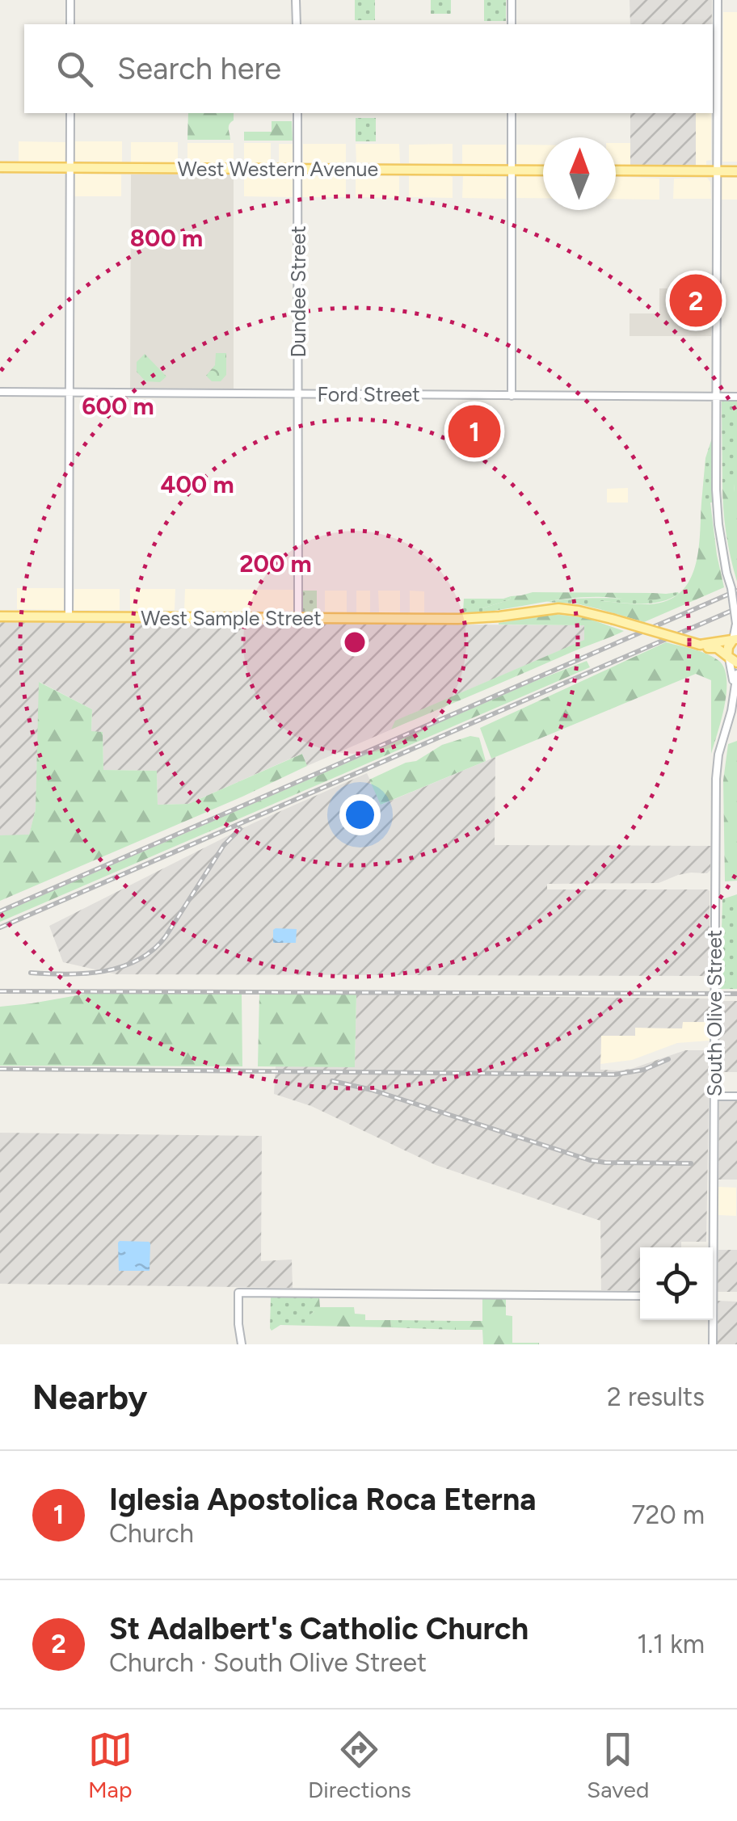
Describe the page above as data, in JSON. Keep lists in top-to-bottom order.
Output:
{
  "streets": {
    "main road": ["West Western Avenue", "West Sample Street"],
    "street": ["Dundee Street", "Ford Street", "South Olive Street"]
  },
  "crossings": [
    ["West Western Avenue", "Dundee Street"],
    ["Dundee Street", "Ford Street"],
    ["Dundee Street", "West Sample Street"],
    ["West Sample Street", "South Olive Street"]
  ],
  "north": "top",
  "page": {
    "search": "Search here",
    "pins": ["2", "1"],
    "heading": ["Nearby", "2 results"],
    "list": [
      {
        "mark": "1",
        "name": "Iglesia Apostolica Roca Eterna",
        "note": "Church",
        "value": "720 m"
      },
      {
        "mark": "2",
        "name": "St Adalbert's Catholic Church",
        "note": "Church · South Olive Street",
        "value": "1.1 km"
      }
    ],
    "nav": ["Map", "Directions", "Saved"]
  },
  "rings": [
    "800 m",
    "600 m",
    "400 m",
    "200 m"
  ]
}
